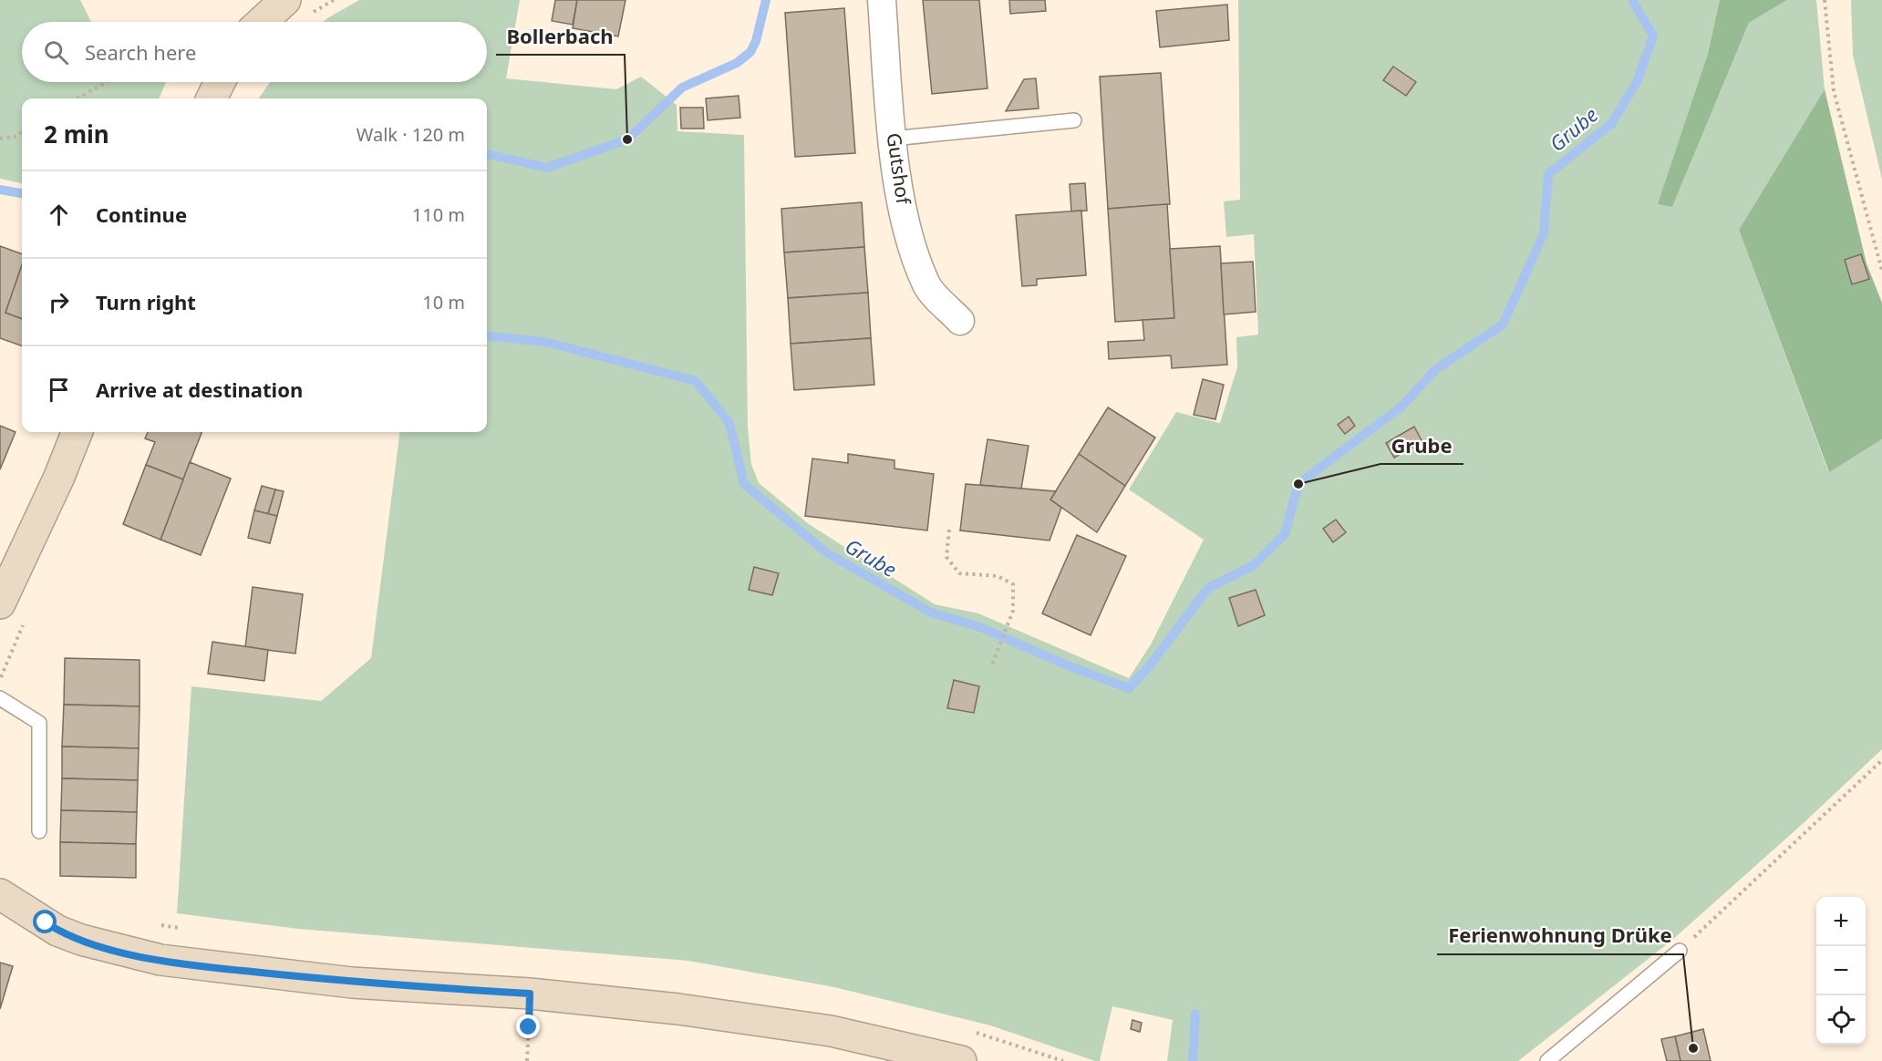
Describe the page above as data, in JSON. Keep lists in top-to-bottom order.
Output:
{
  "streets": {
    "street": ["Gutshof"]
  },
  "water": ["Grube"],
  "places": ["Bollerbach", "Grube", "Ferienwohnung Drüke"],
  "page": {
    "search": "Search here",
    "heading": ["2 min", "Walk · 120 m"],
    "list": [
      ["Continue", "110 m"],
      ["Turn right", "10 m"],
      "Arrive at destination"
    ],
    "map_buttons": ["+", "−"]
  }
}
